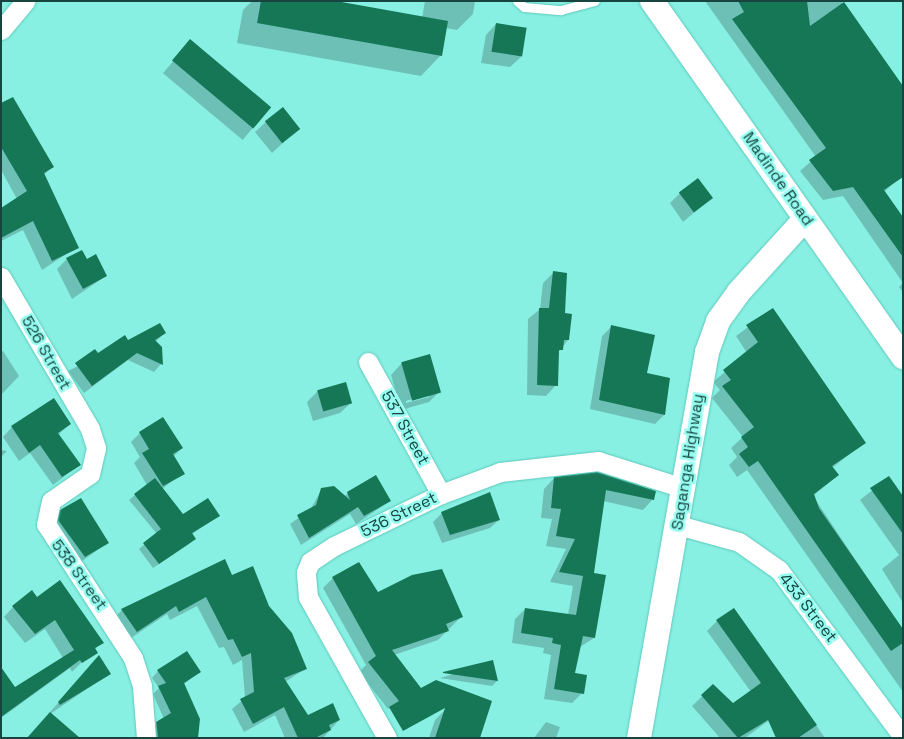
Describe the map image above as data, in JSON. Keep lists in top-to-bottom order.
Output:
{
  "streets": {
    "street": [
      "Madinde Road",
      "526 Street",
      "537 Street",
      "Saganga Highway",
      "536 Street",
      "538 Street",
      "433 Street"
    ]
  },
  "crossings": [
    ["Madinde Road", "Saganga Highway"],
    ["526 Street", "538 Street"],
    ["537 Street", "536 Street"],
    ["Saganga Highway", "536 Street"],
    ["Saganga Highway", "433 Street"]
  ]
}
